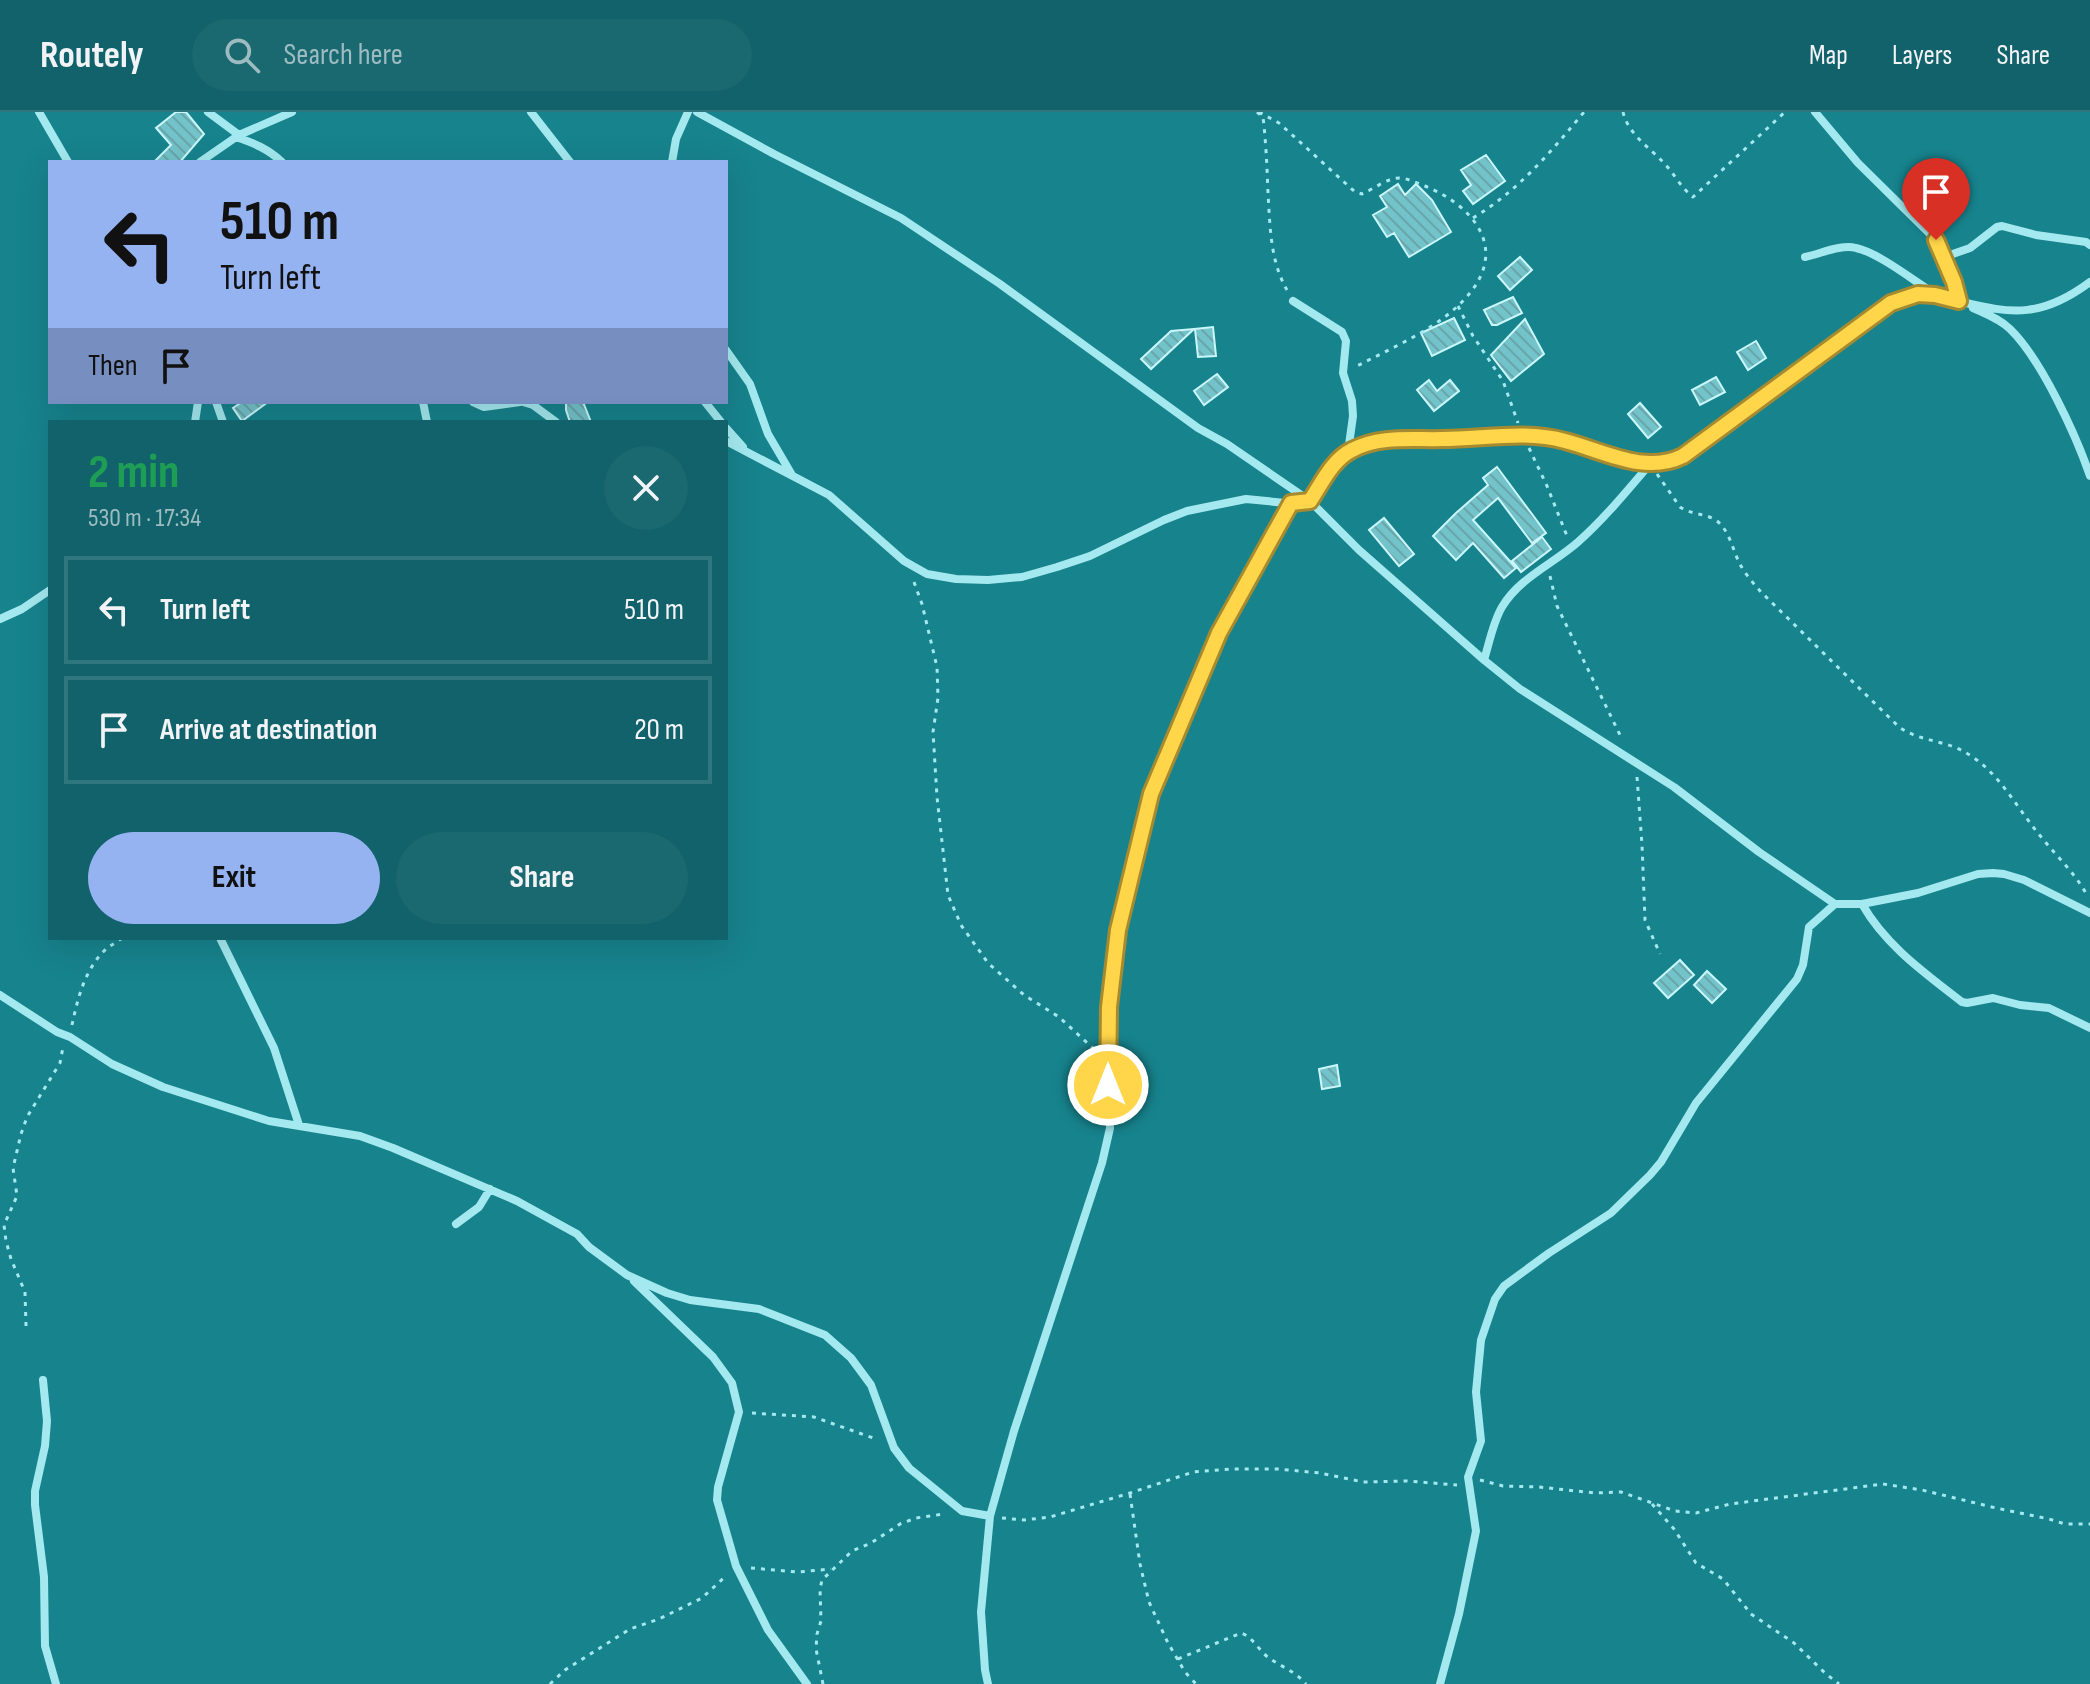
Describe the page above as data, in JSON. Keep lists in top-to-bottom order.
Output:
{
  "page": {
    "header": "Routely",
    "search": "Search here",
    "nav": ["Map", "Layers", "Share"],
    "turn": ["510 m", "Turn left"],
    "then": "Then",
    "heading": ["2 min", "530 m · 17:34"],
    "list": [
      {
        "name": "Turn left",
        "value": "510 m"
      },
      {
        "name": "Arrive at destination",
        "value": "20 m"
      }
    ],
    "buttons": ["Exit", "Share"]
  }
}
